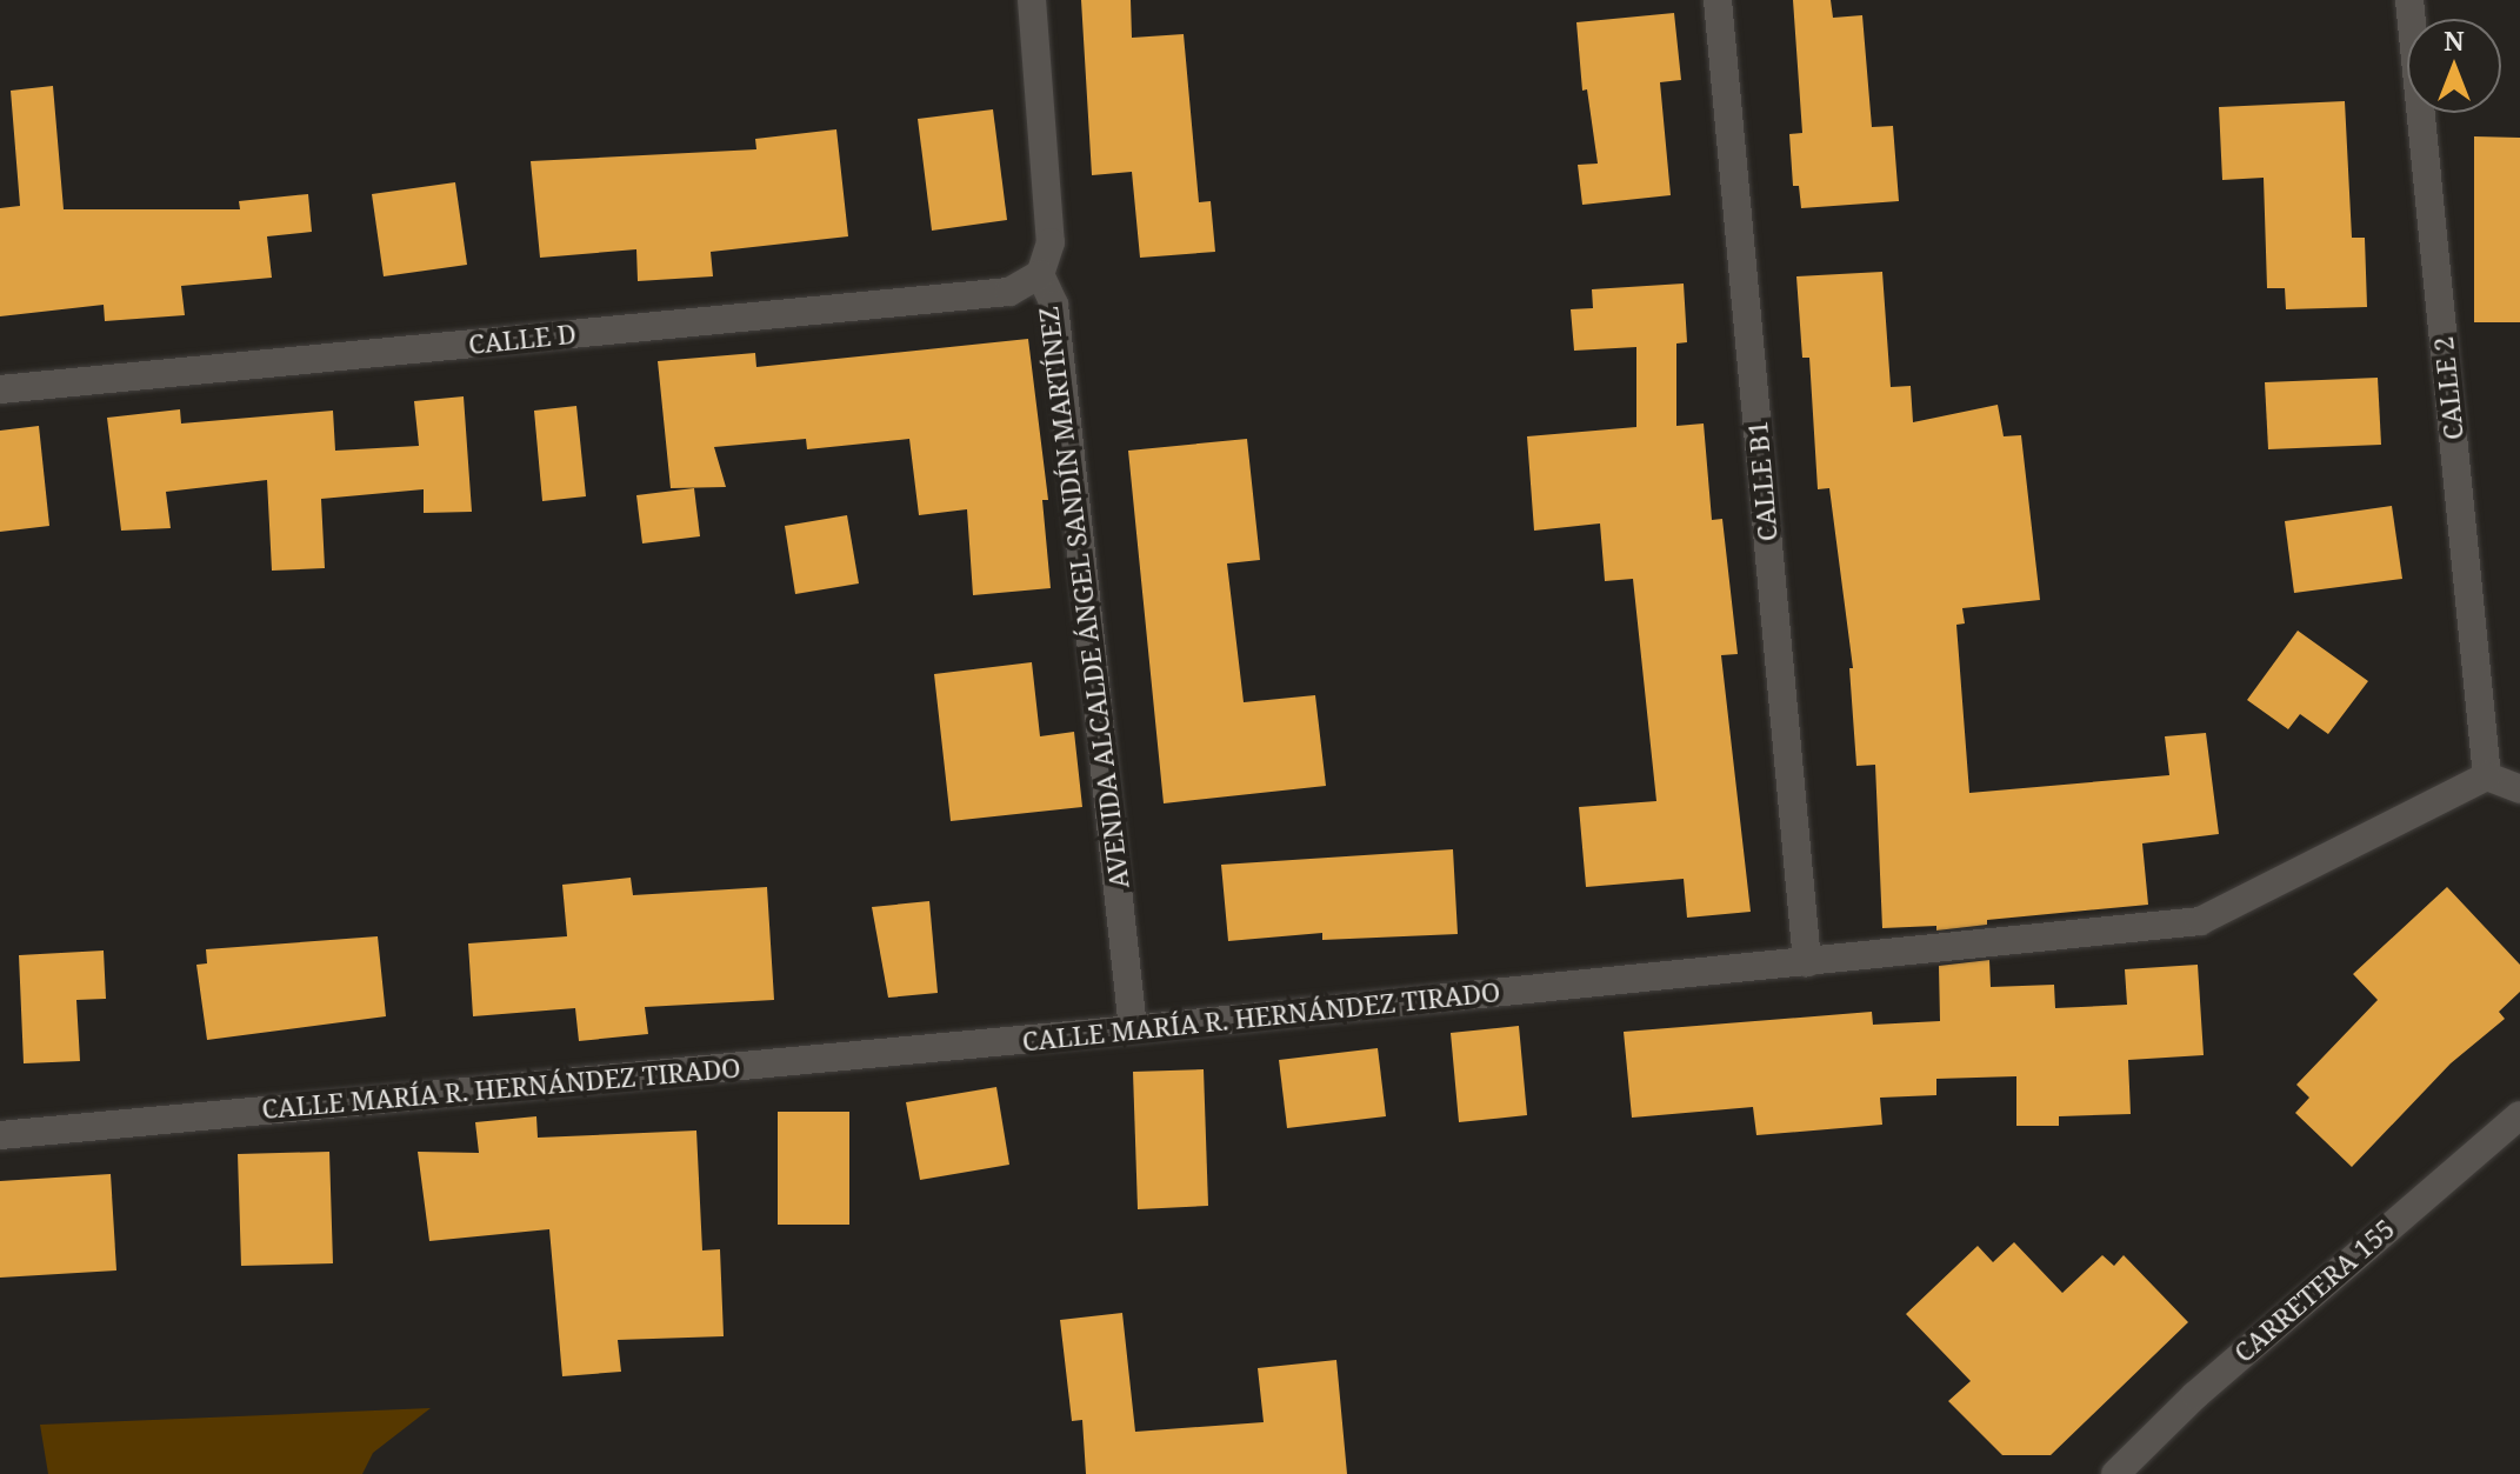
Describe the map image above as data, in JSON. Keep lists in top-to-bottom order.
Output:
{
  "streets": {
    "street": [
      "CALLE D",
      "CALLE 2",
      "CALLE B1",
      "AVENIDA ALCALDE ÁNGEL SANDÍN MARTÍNEZ",
      "CALLE MARÍA R. HERNÁNDEZ TIRADO",
      "CARRETERA 155"
    ]
  },
  "crossings": [
    ["CALLE D", "AVENIDA ALCALDE ÁNGEL SANDÍN MARTÍNEZ"],
    ["CALLE 2", "CALLE MARÍA R. HERNÁNDEZ TIRADO"],
    ["CALLE B1", "CALLE MARÍA R. HERNÁNDEZ TIRADO"],
    ["AVENIDA ALCALDE ÁNGEL SANDÍN MARTÍNEZ", "CALLE MARÍA R. HERNÁNDEZ TIRADO"]
  ],
  "north": "top"
}
